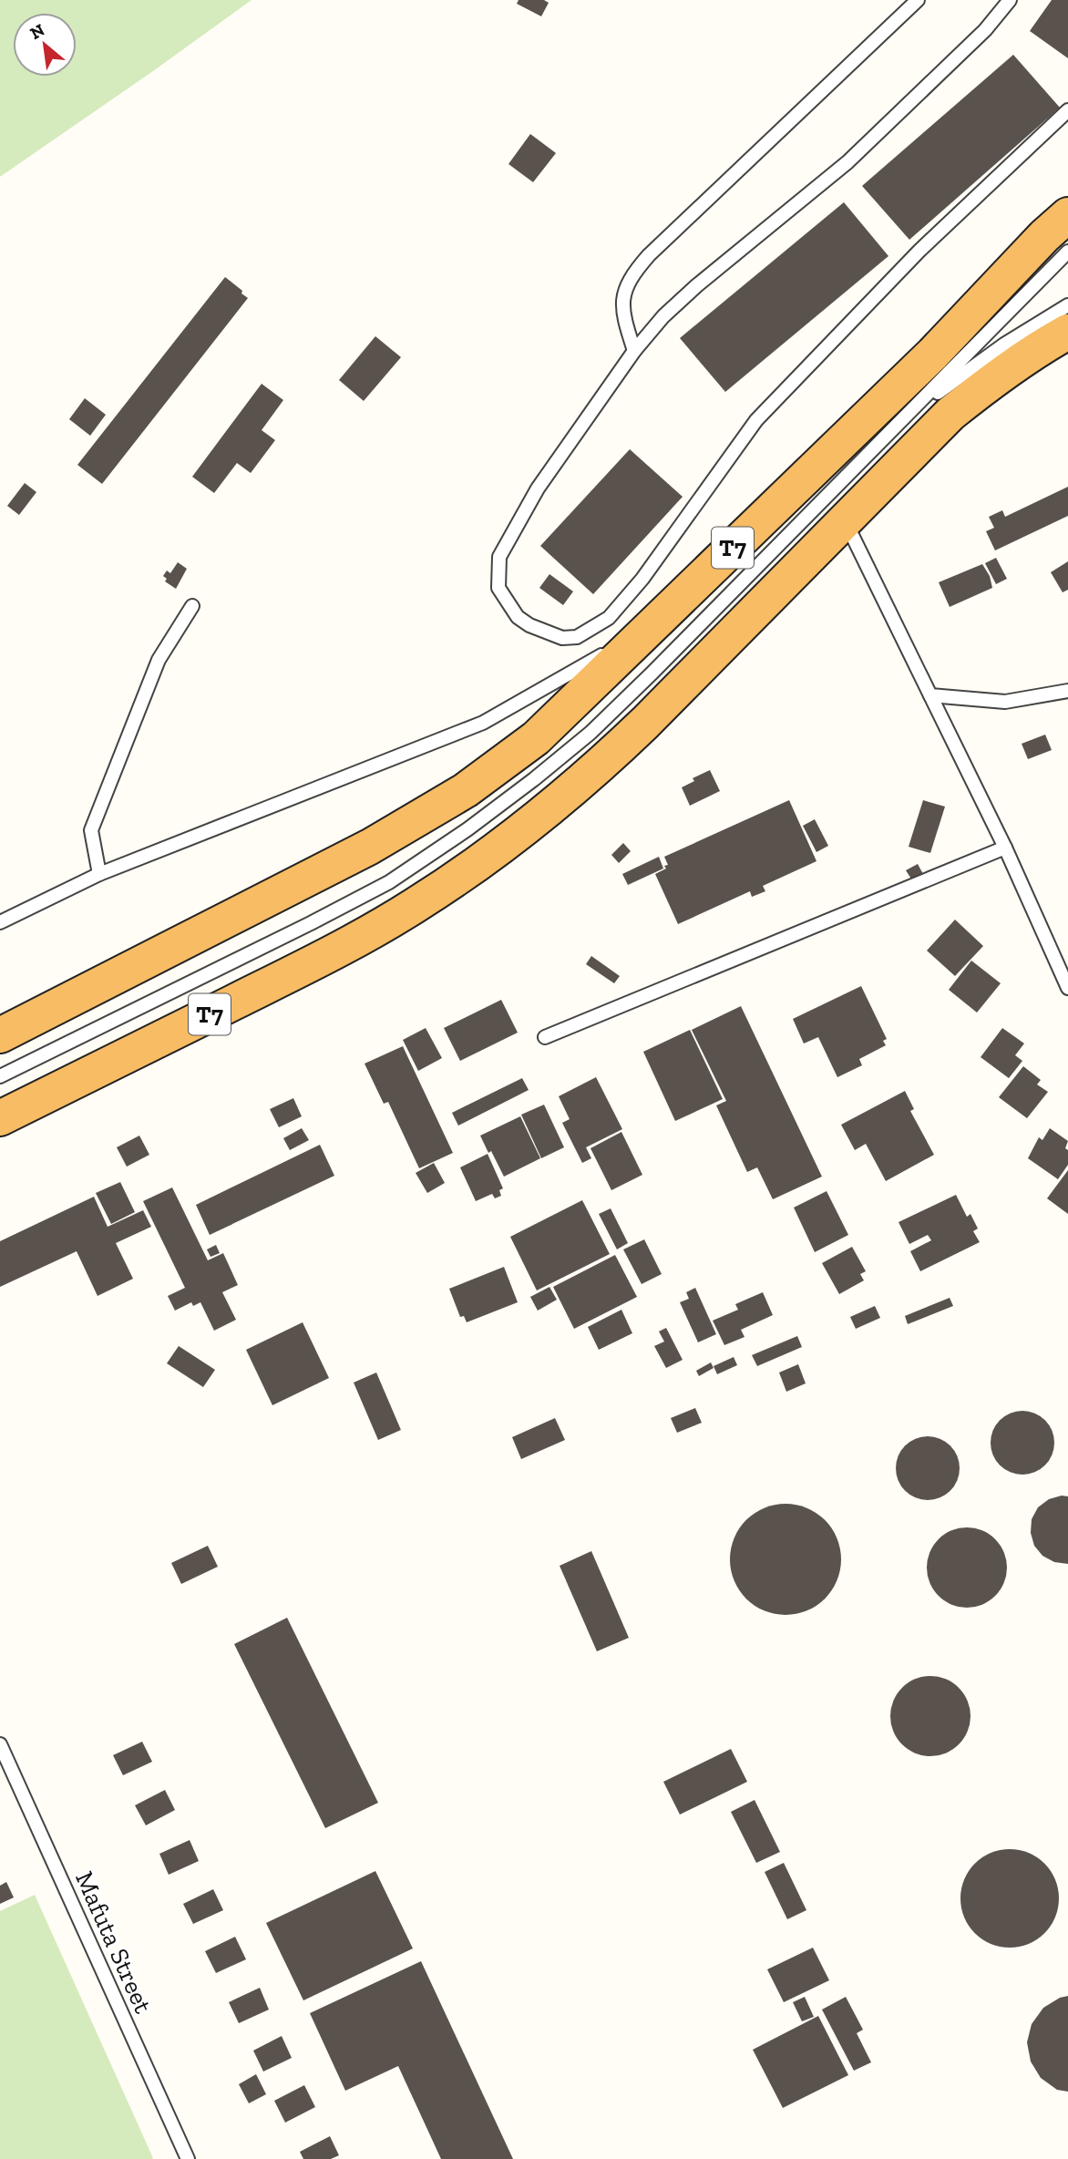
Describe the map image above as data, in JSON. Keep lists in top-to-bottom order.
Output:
{
  "streets": {
    "highway": ["T7"],
    "lane": ["Mafuta Street"]
  },
  "north": "top left"
}
